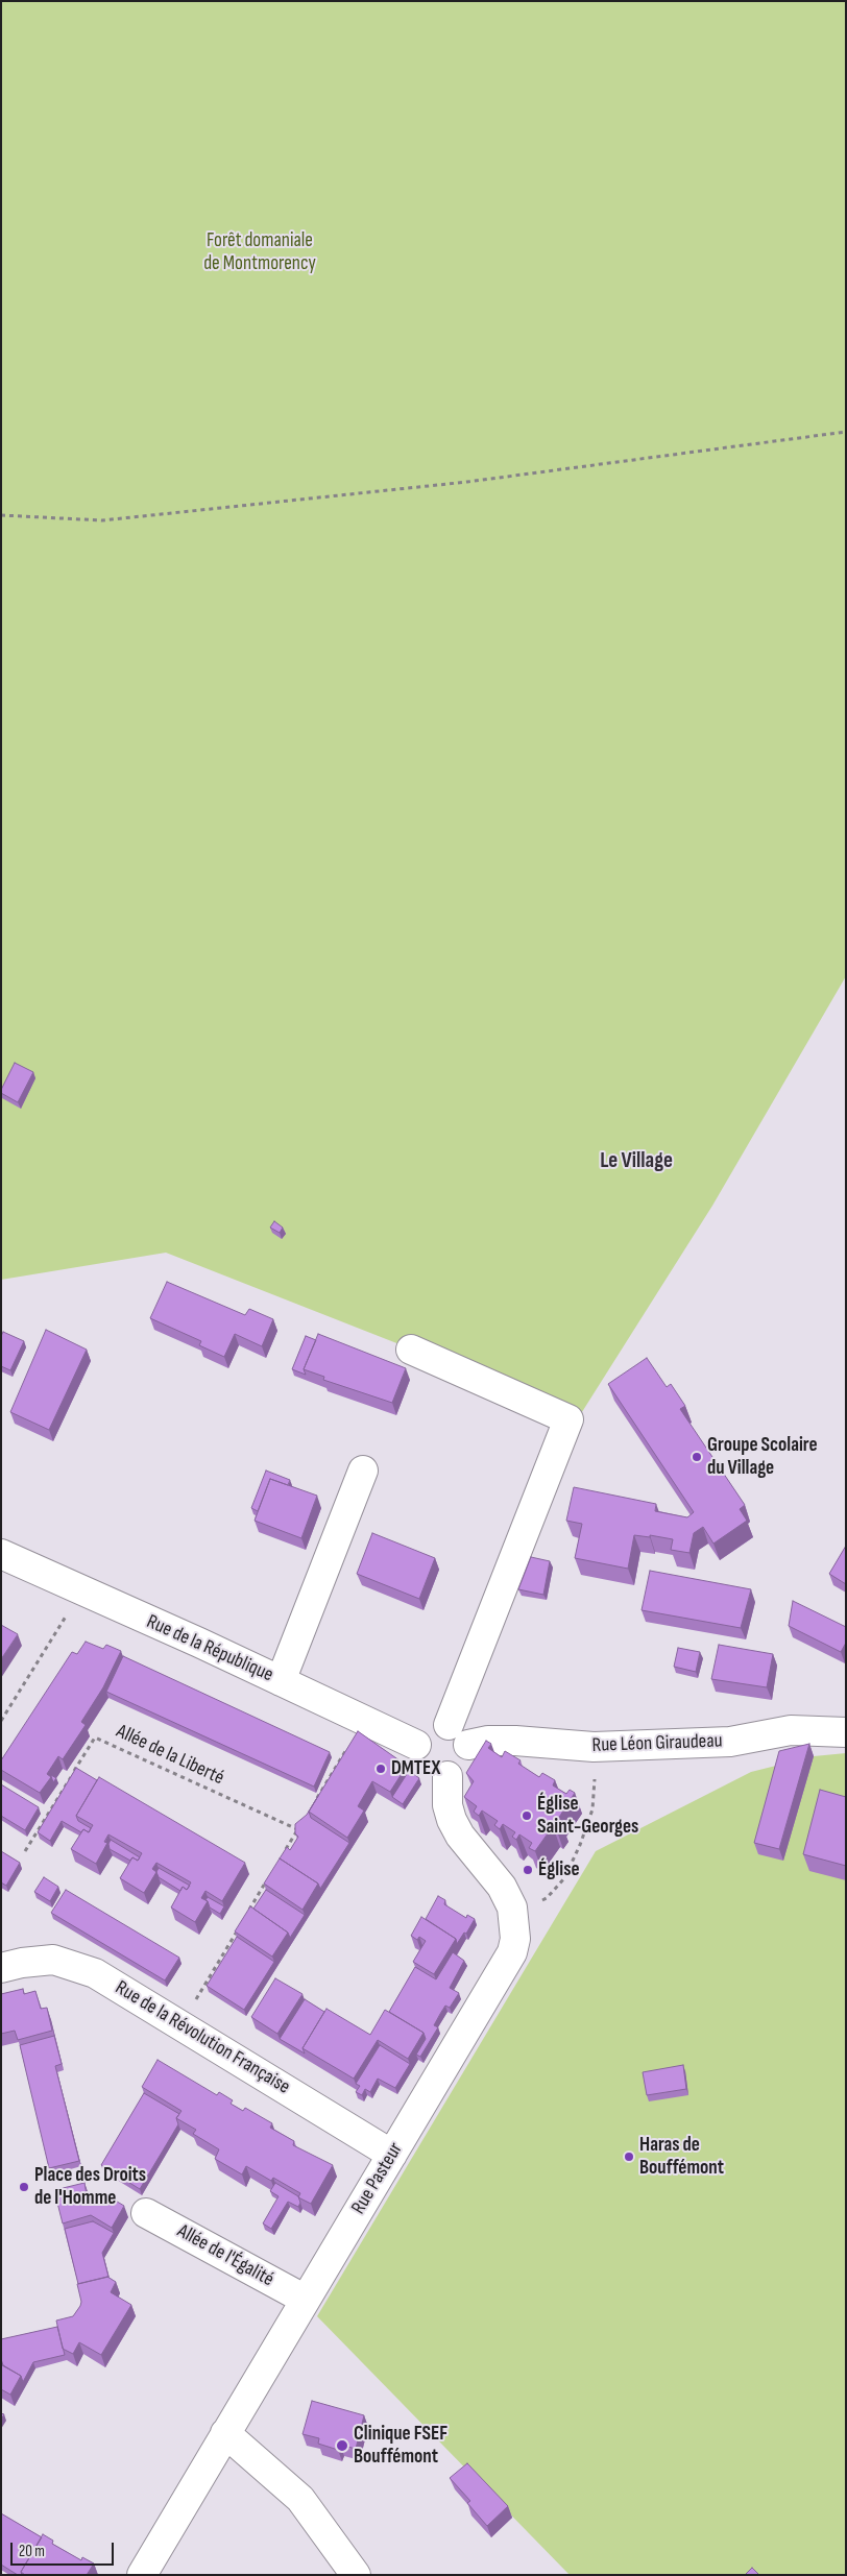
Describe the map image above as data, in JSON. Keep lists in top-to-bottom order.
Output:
{
  "streets": {
    "street": [
      "Rue de la République",
      "Rue Léon Giraudeau",
      "Rue de la Révolution Française",
      "Rue Pasteur",
      "Allée de l'Égalité"
    ],
    "path": ["Allée de la Liberté"]
  },
  "crossings": [
    ["Rue de la République", "Rue Léon Giraudeau"],
    ["Rue de la République", "Rue Pasteur"],
    ["Rue Léon Giraudeau", "Rue Pasteur"],
    ["Rue de la Révolution Française", "Rue Pasteur"],
    ["Rue Pasteur", "Allée de l'Égalité"]
  ],
  "districts": ["Le Village"],
  "parks": ["Forêt domaniale de Montmorency"],
  "places": [
    "Groupe Scolaire du Village",
    "DMTEX",
    "Église Saint-Georges",
    "Église",
    "Haras de Bouffémont",
    "Place des Droits de l'Homme",
    "Clinique FSEF Bouffémont"
  ],
  "scale_bar": "20 m"
}
